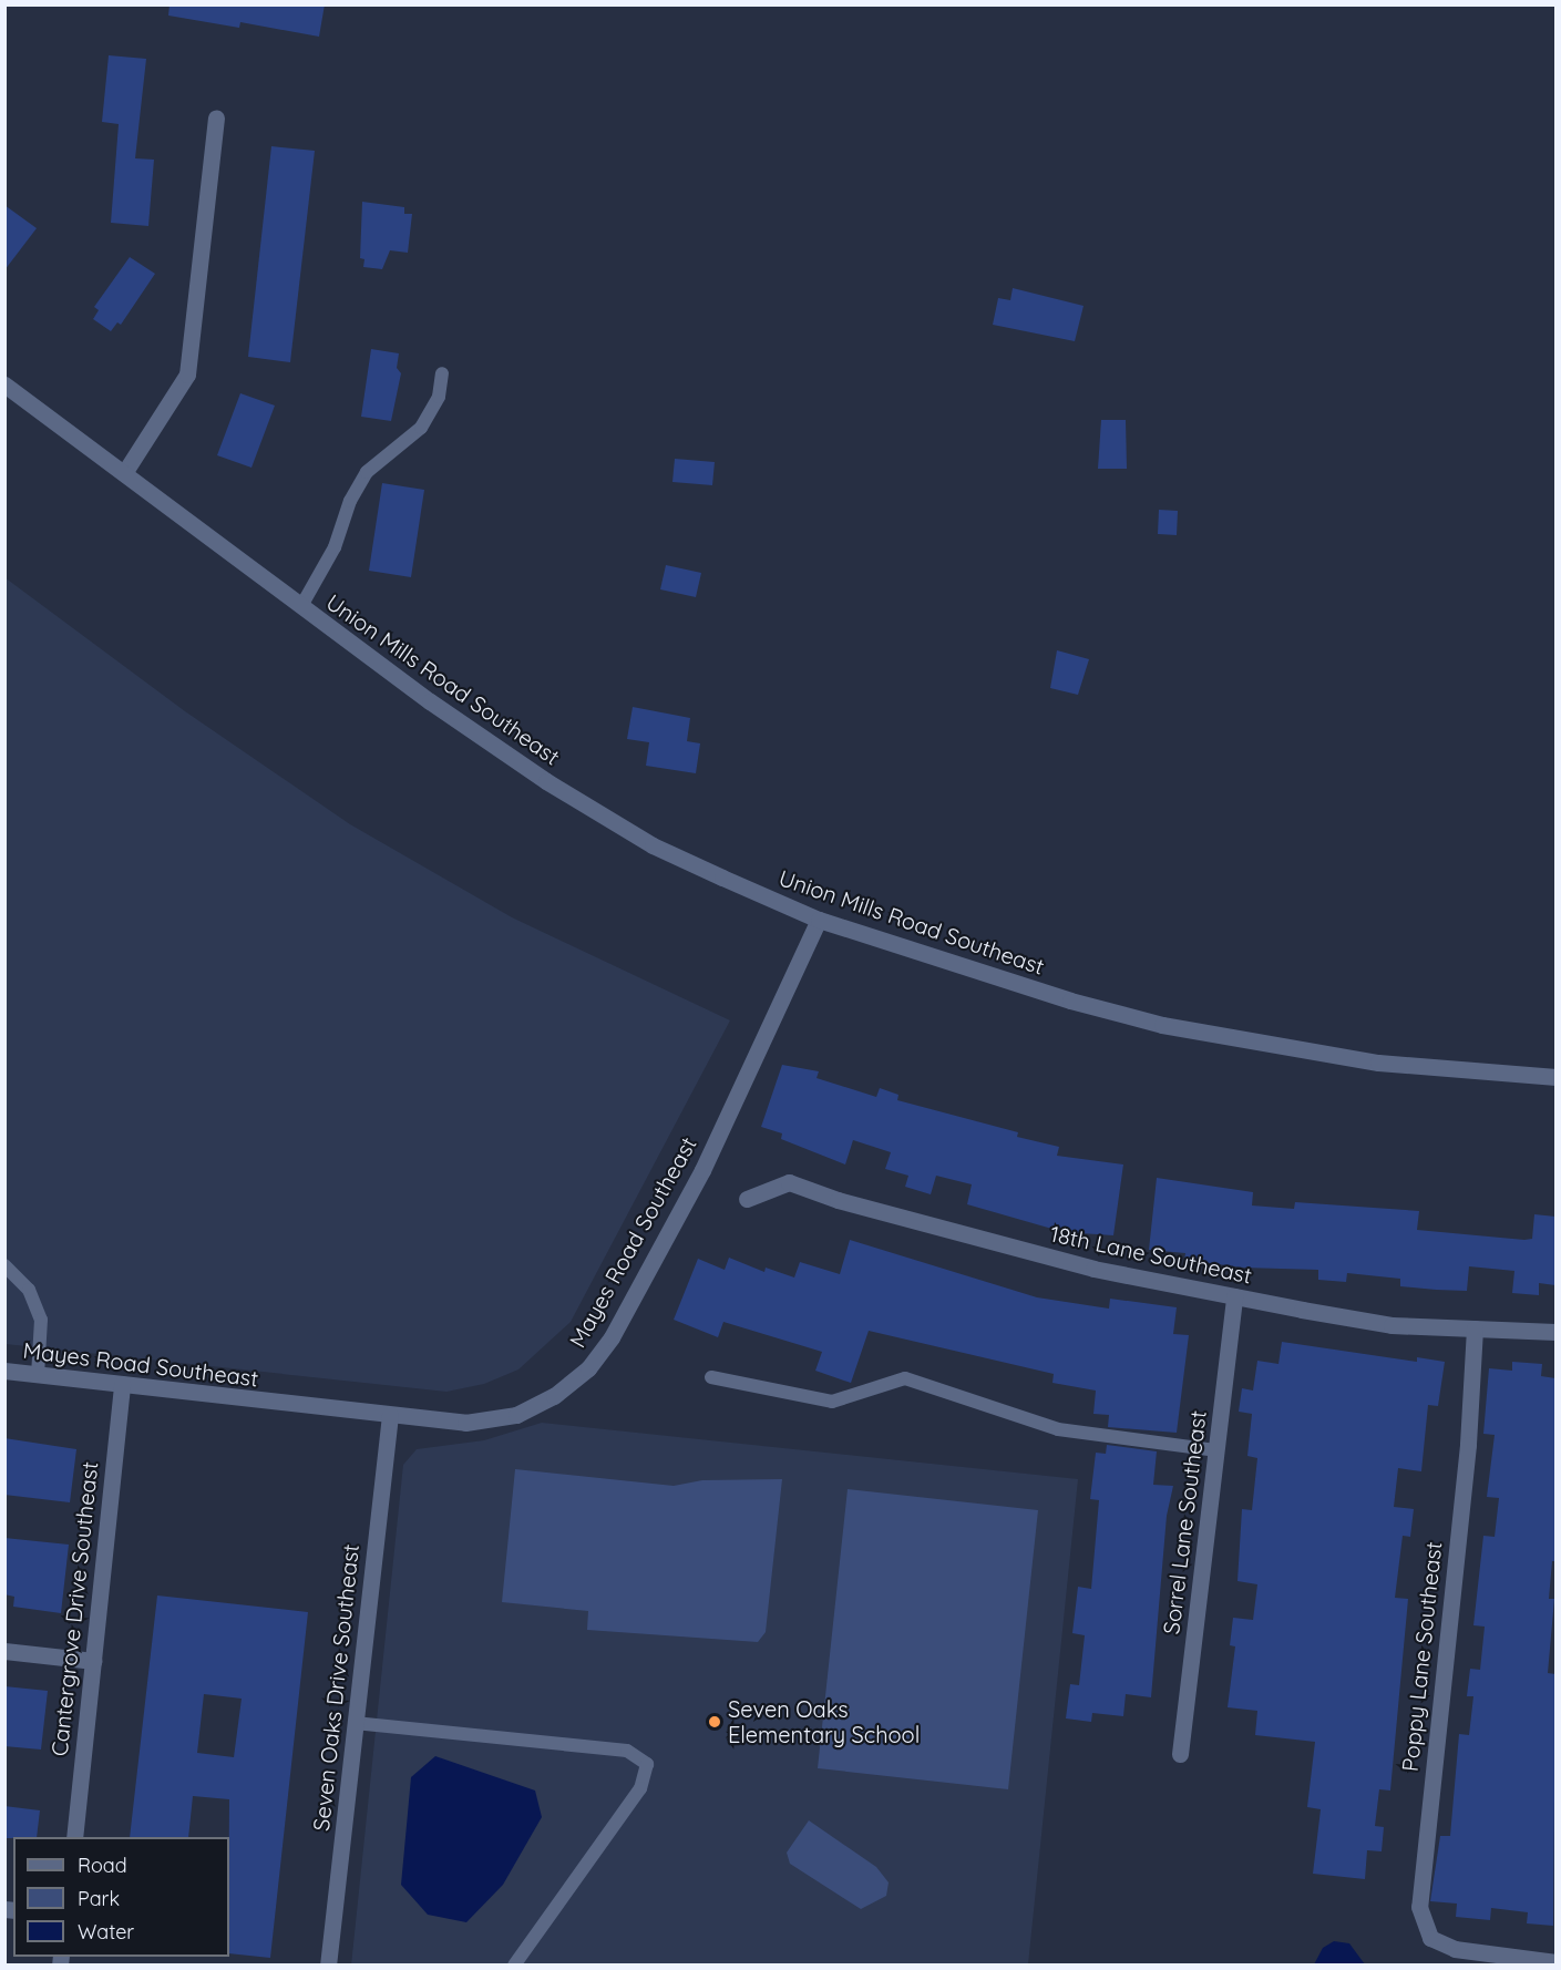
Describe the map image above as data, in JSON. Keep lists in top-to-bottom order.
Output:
{
  "streets": {
    "street": [
      "Union Mills Road Southeast",
      "Mayes Road Southeast",
      "18th Lane Southeast",
      "Sorrel Lane Southeast",
      "Cantergrove Drive Southeast",
      "Poppy Lane Southeast",
      "Seven Oaks Drive Southeast"
    ]
  },
  "crossings": [
    ["Union Mills Road Southeast", "Mayes Road Southeast"],
    ["Mayes Road Southeast", "Cantergrove Drive Southeast"],
    ["Mayes Road Southeast", "Seven Oaks Drive Southeast"],
    ["18th Lane Southeast", "Sorrel Lane Southeast"],
    ["18th Lane Southeast", "Poppy Lane Southeast"]
  ],
  "places": ["Seven Oaks Elementary School"],
  "legend": ["Road", "Park", "Water"]
}
